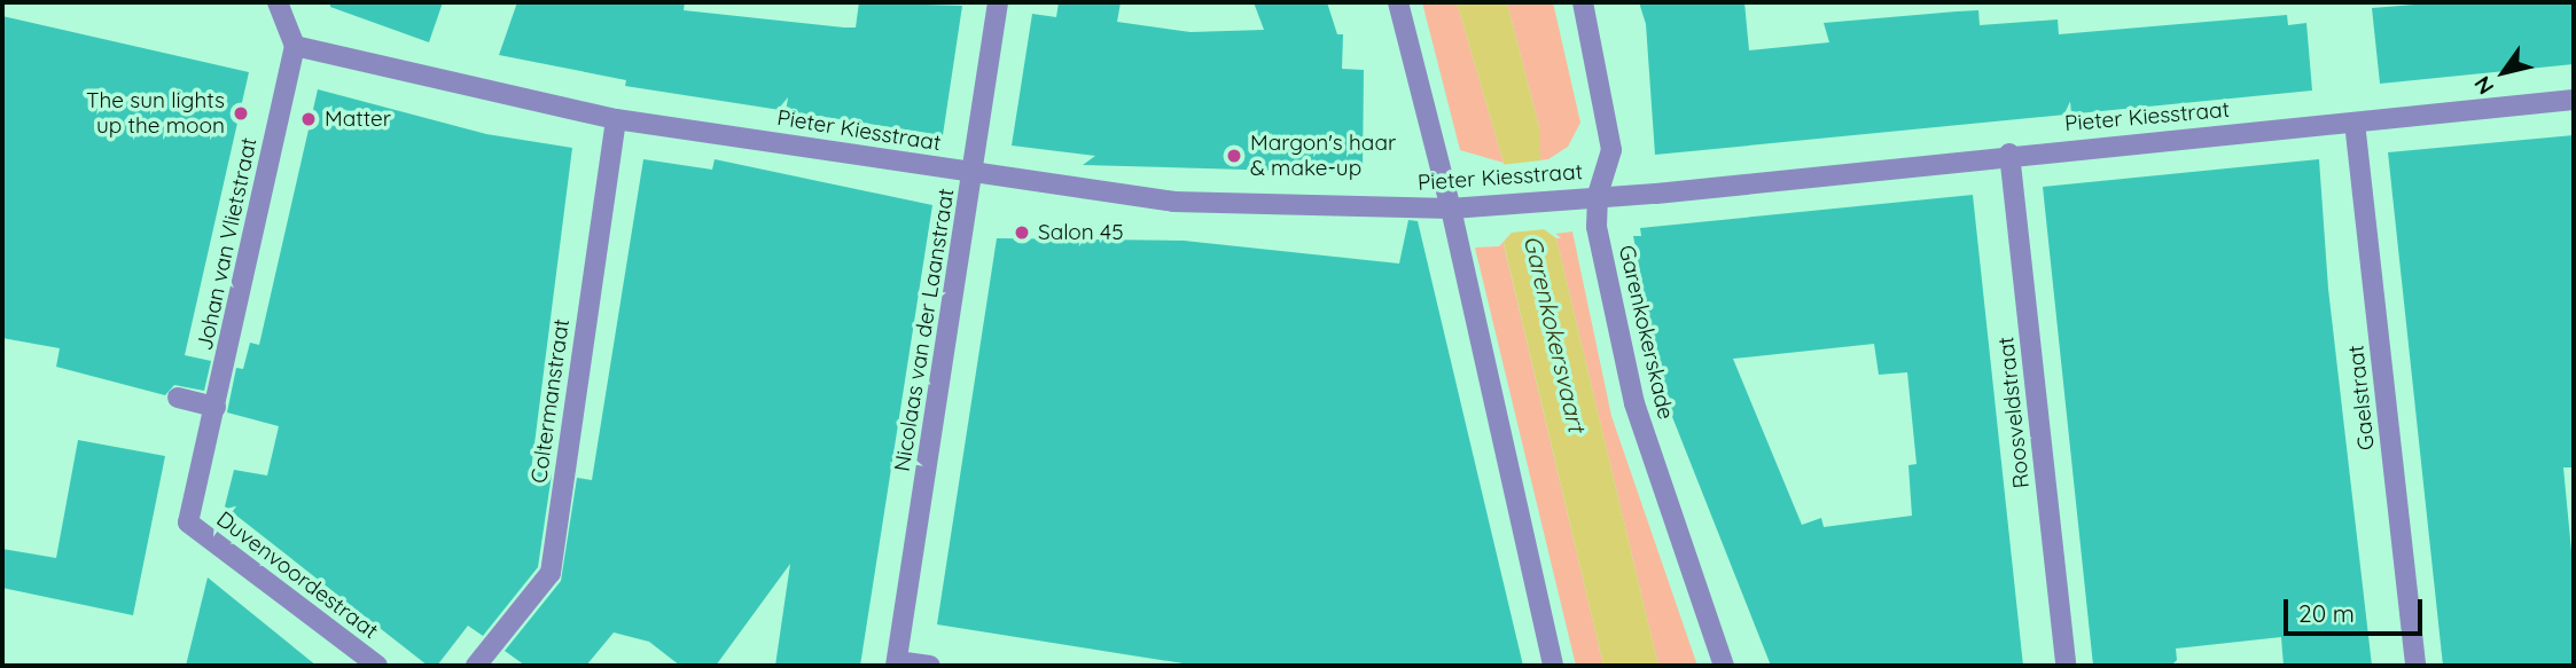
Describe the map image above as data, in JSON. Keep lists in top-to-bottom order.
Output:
{
  "streets": {
    "street": [
      "Pieter Kiesstraat",
      "Johan van Vlietstraat",
      "Nicolaas van der Laanstraat",
      "Garenkokerskade",
      "Gaelstraat",
      "Coltermanstraat",
      "Roosveldstraat",
      "Duvenvoordestraat"
    ]
  },
  "crossings": [
    ["Pieter Kiesstraat", "Johan van Vlietstraat"],
    ["Pieter Kiesstraat", "Nicolaas van der Laanstraat"],
    ["Pieter Kiesstraat", "Garenkokerskade"],
    ["Pieter Kiesstraat", "Gaelstraat"],
    ["Pieter Kiesstraat", "Coltermanstraat"],
    ["Pieter Kiesstraat", "Roosveldstraat"],
    ["Johan van Vlietstraat", "Duvenvoordestraat"]
  ],
  "water": ["Garenkokersvaart"],
  "places": [
    "The sun lights up the moon",
    "Matter",
    "Margon's haar & make-up",
    "Salon 45"
  ],
  "scale_bar": "20 m",
  "north": "bottom left"
}
